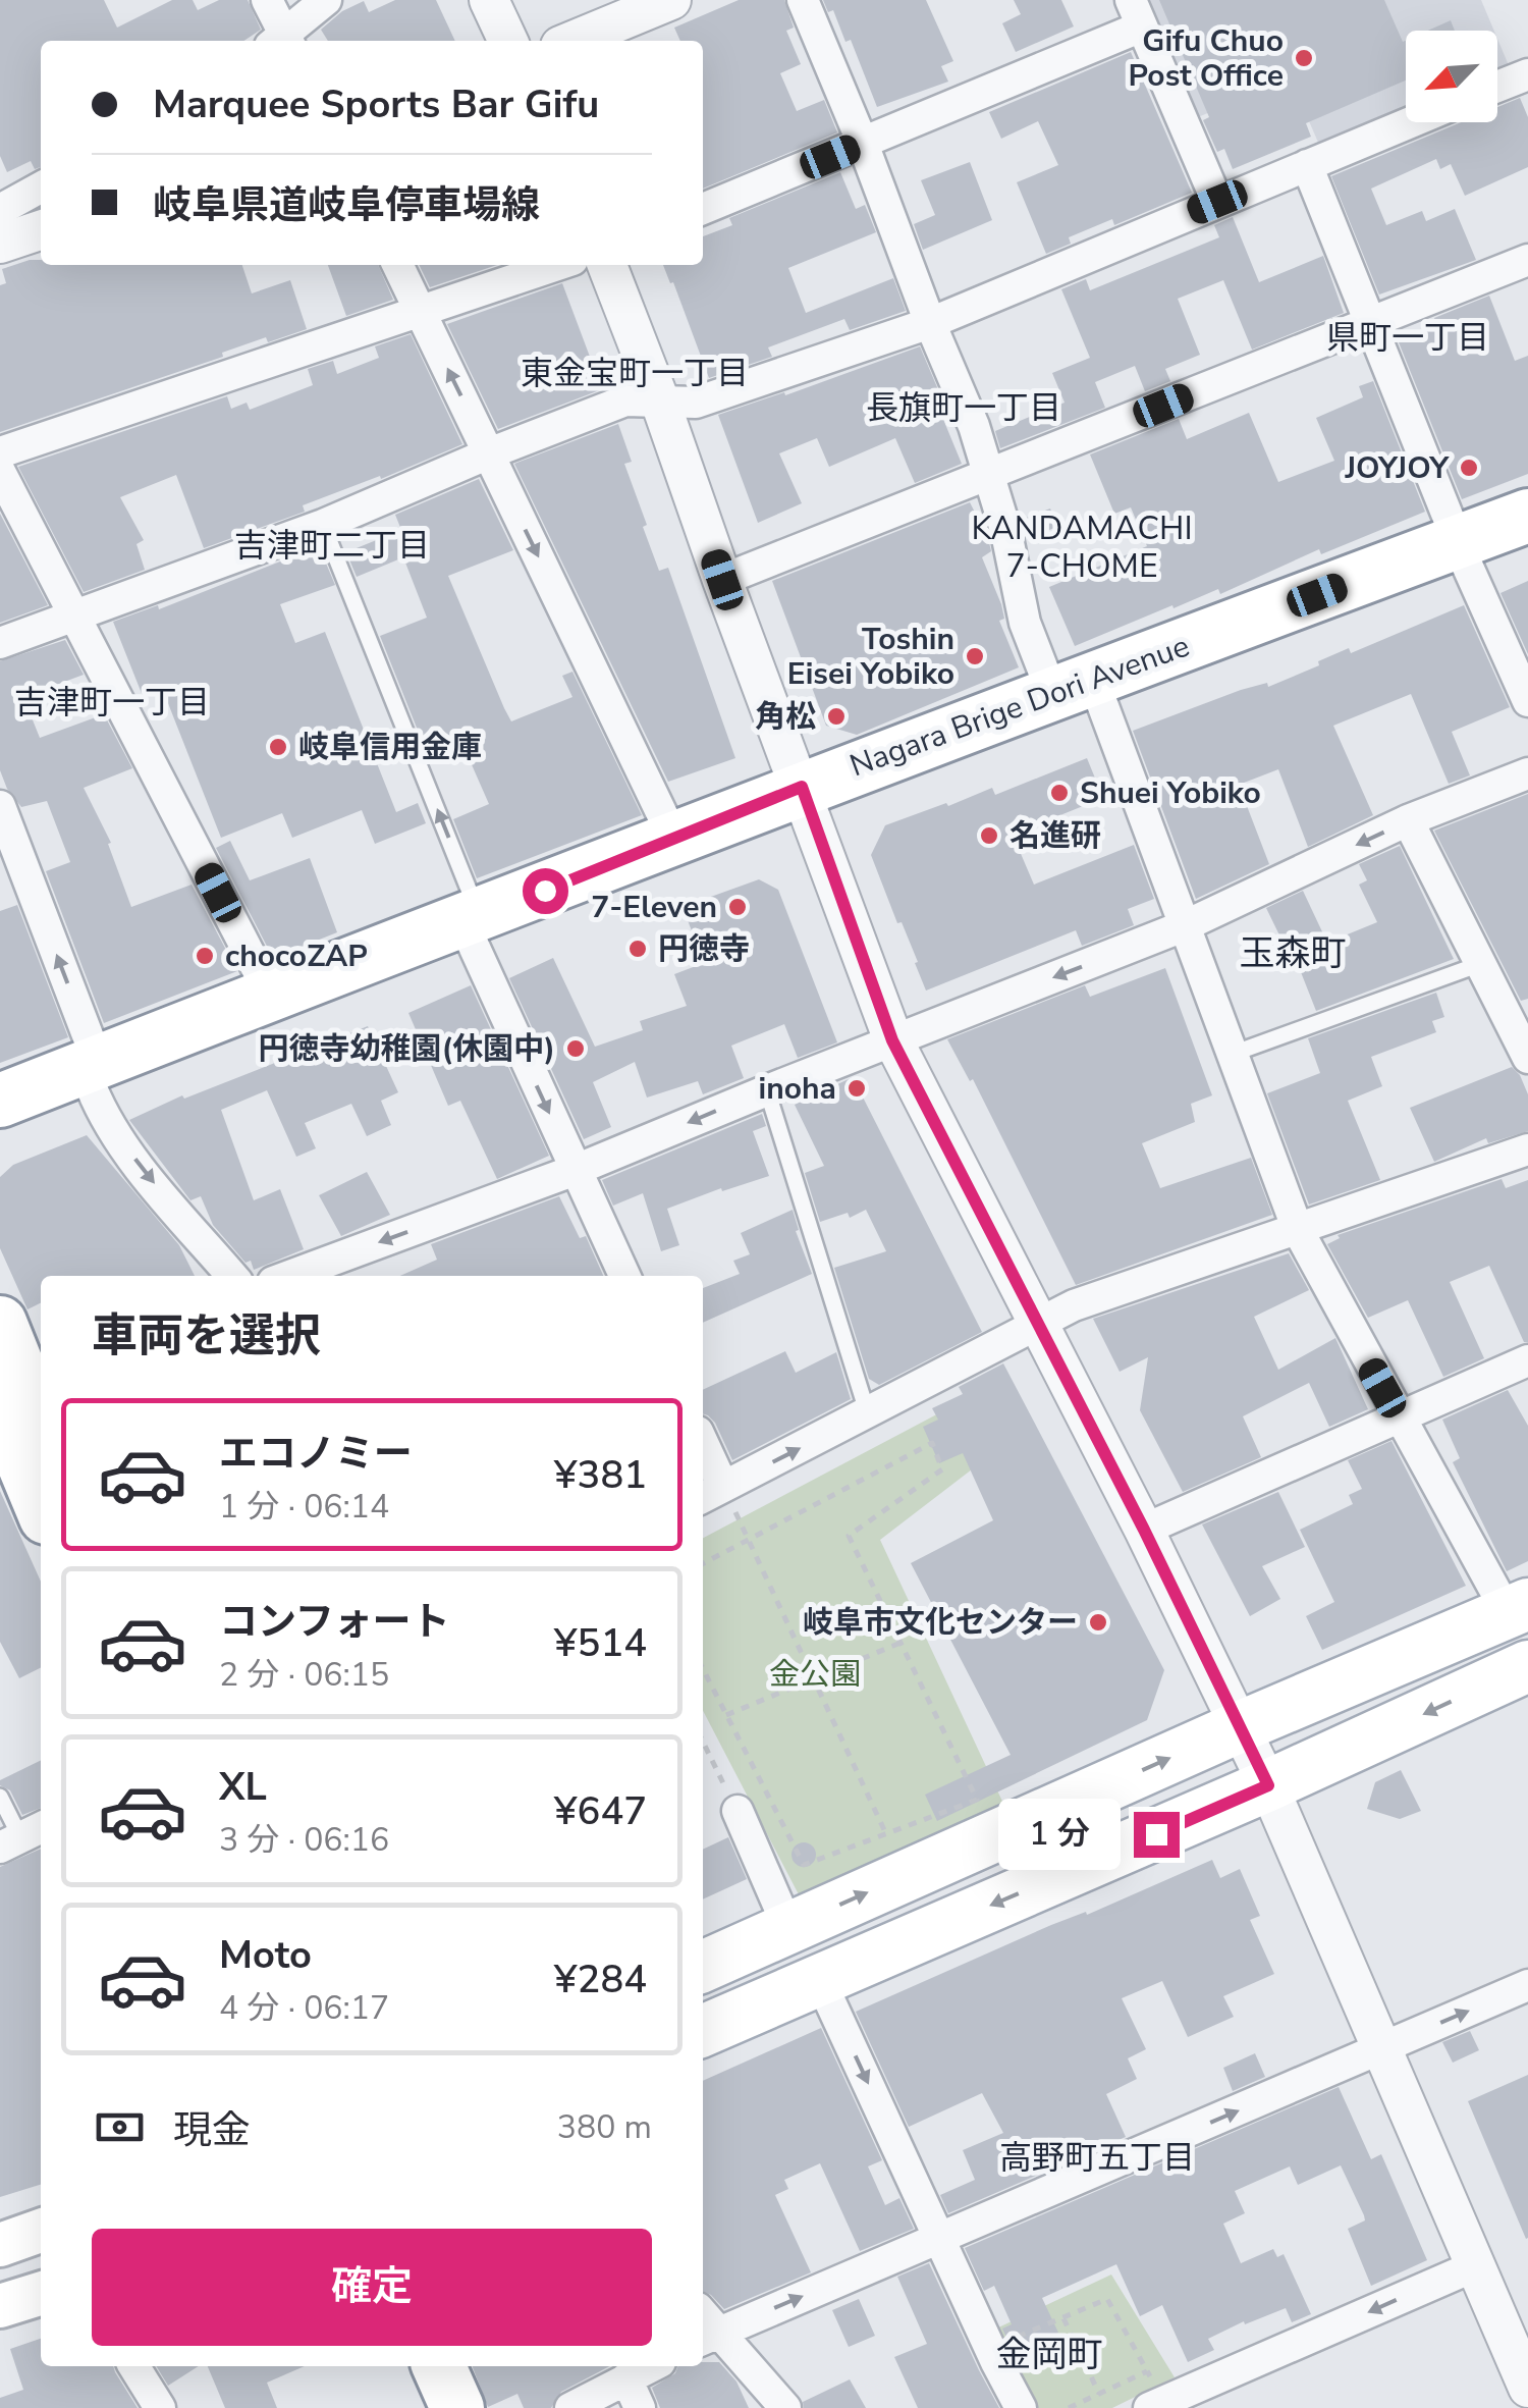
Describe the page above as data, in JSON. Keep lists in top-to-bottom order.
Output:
{
  "streets": {
    "highway": ["Nagara Brige Dori Avenue"]
  },
  "districts": [
    "県町一丁目",
    "東金宝町一丁目",
    "長旗町一丁目",
    "KANDAMACHI 7-CHOME",
    "吉津町二丁目",
    "吉津町一丁目",
    "玉森町",
    "高野町五丁目",
    "金岡町"
  ],
  "parks": ["金公園"],
  "places": [
    "Gifu Chuo Post Office",
    "JOYJOY",
    "Toshin Eisei Yobiko",
    "角松",
    "岐阜信用金庫",
    "Shuei Yobiko",
    "名進研",
    "7-Eleven",
    "円徳寺",
    "chocoZAP",
    "円徳寺幼稚園(休園中)",
    "inoha",
    "岐阜市文化センター"
  ],
  "north": "bottom left",
  "page": {
    "banner": ["Marquee Sports Bar Gifu", "岐阜県道岐阜停車場線"],
    "heading": "車両を選択",
    "list": [
      {
        "name": "エコノミー",
        "note": "1 分 · 06:14",
        "value": "¥381"
      },
      {
        "name": "コンフォート",
        "note": "2 分 · 06:15",
        "value": "¥514"
      },
      {
        "name": "XL",
        "note": "3 分 · 06:16",
        "value": "¥647"
      },
      {
        "name": "Moto",
        "note": "4 分 · 06:17",
        "value": "¥284"
      }
    ],
    "bubble": "1 分",
    "pay": ["現金", "380 m"],
    "buttons": "確定"
  }
}
